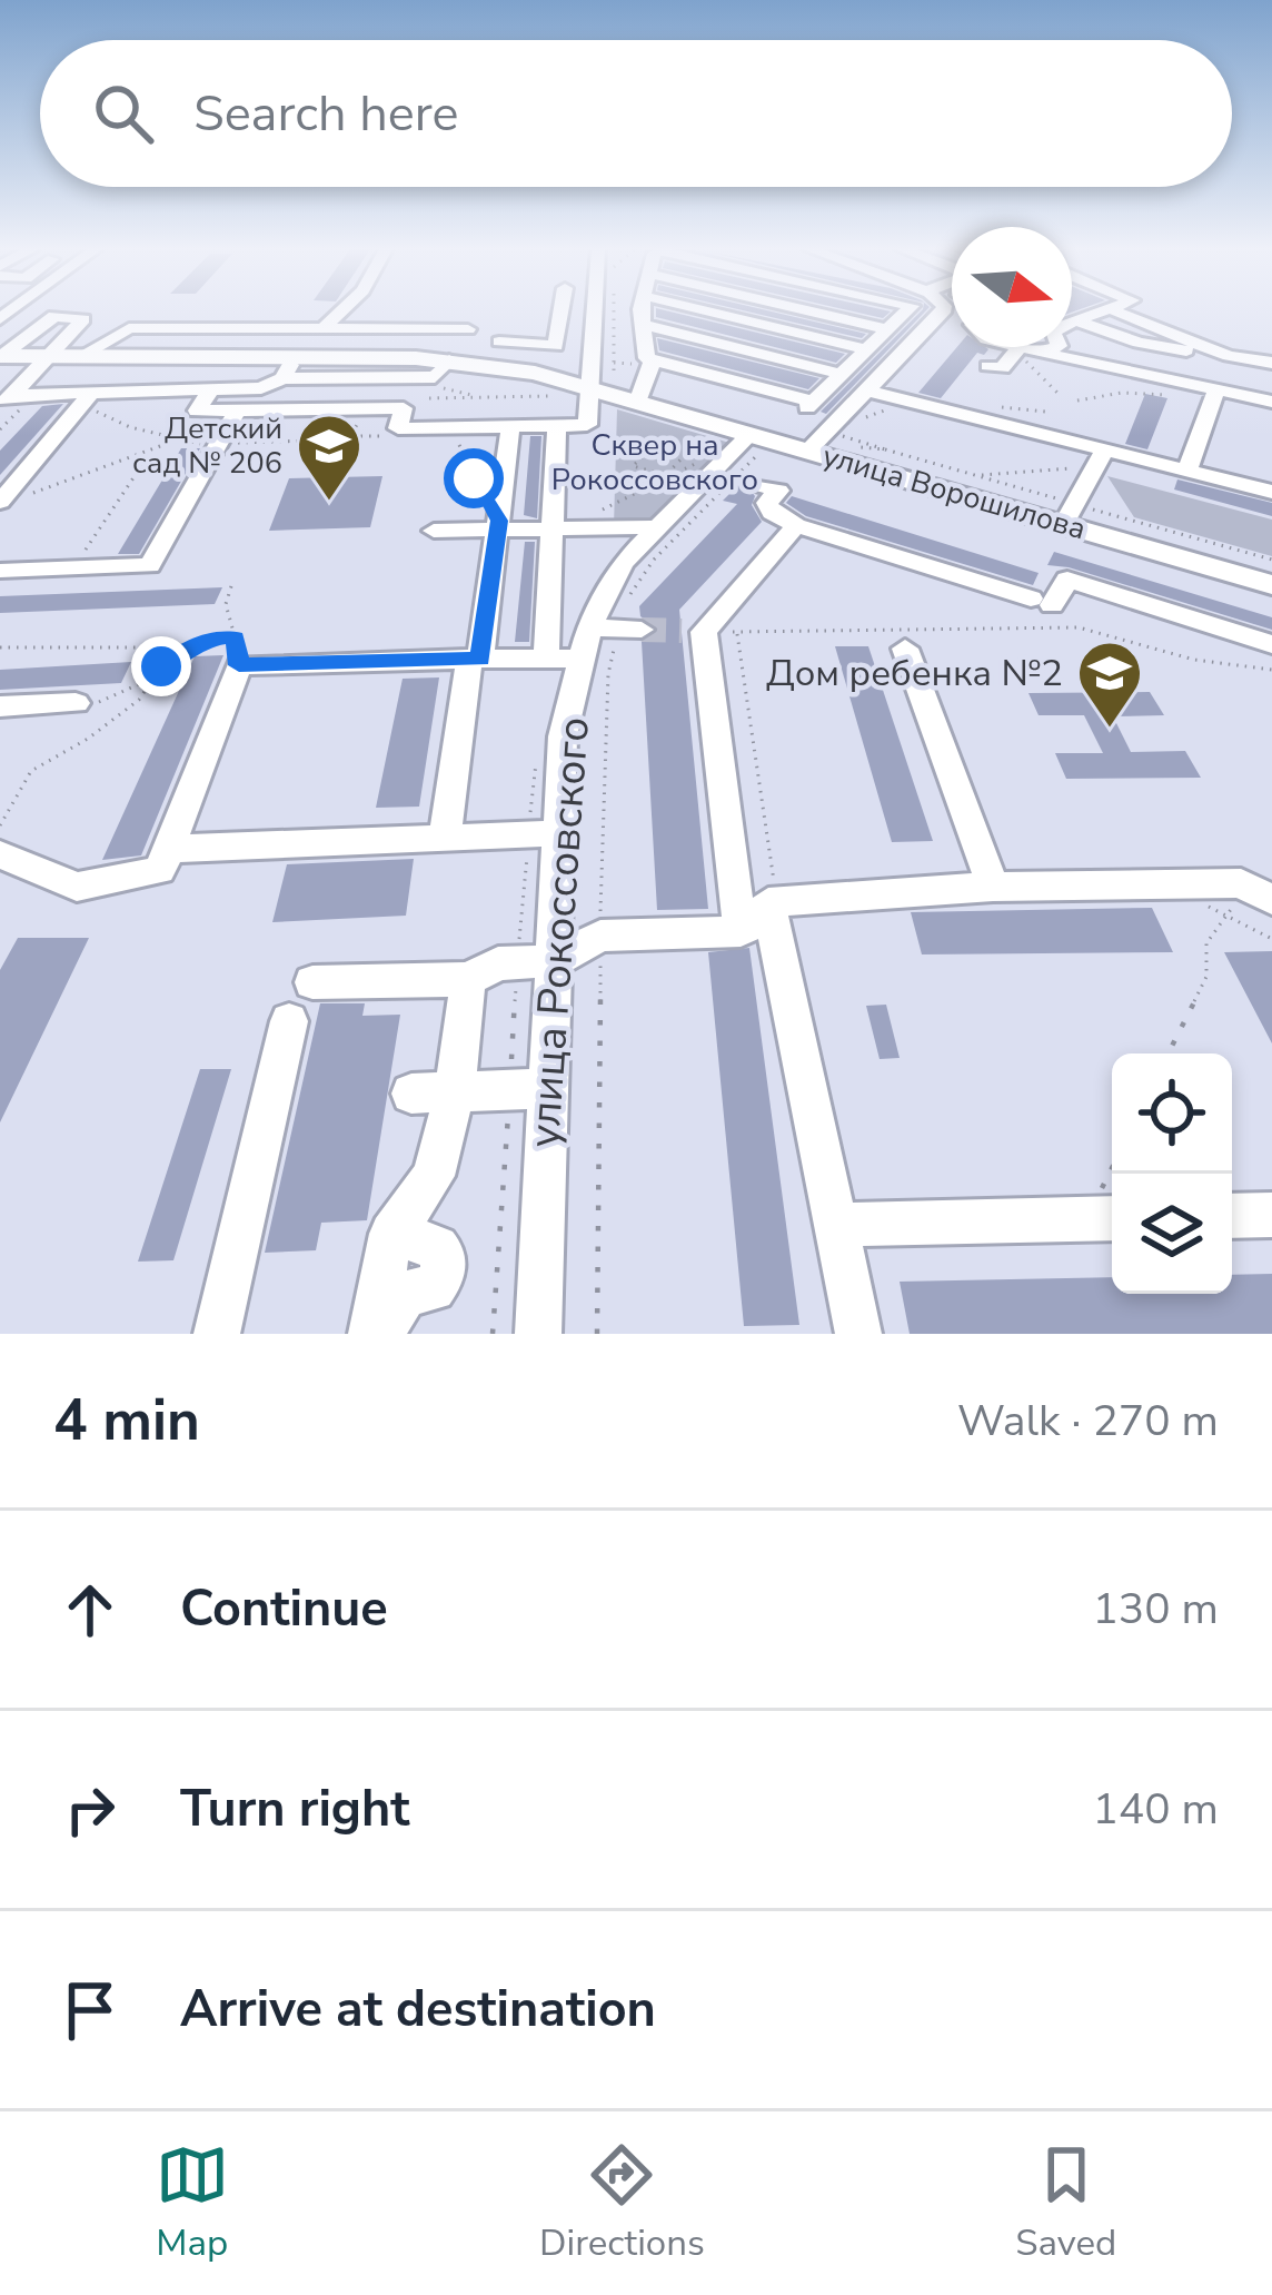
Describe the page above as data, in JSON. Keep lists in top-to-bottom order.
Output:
{
  "streets": {
    "main road": ["улица Ворошилова"],
    "street": ["улица Рокоссовского"]
  },
  "crossings": [
    ["улица Ворошилова", "улица Рокоссовского"]
  ],
  "parks": ["Сквер на Рокоссовского"],
  "places": {
    "school or university": ["Детский сад № 206", "Дом ребенка №2"]
  },
  "north": "right",
  "page": {
    "search": "Search here",
    "heading": ["4 min", "Walk · 270 m"],
    "list": [
      ["Continue", "130 m"],
      ["Turn right", "140 m"],
      "Arrive at destination"
    ],
    "nav": ["Map", "Directions", "Saved"]
  }
}
